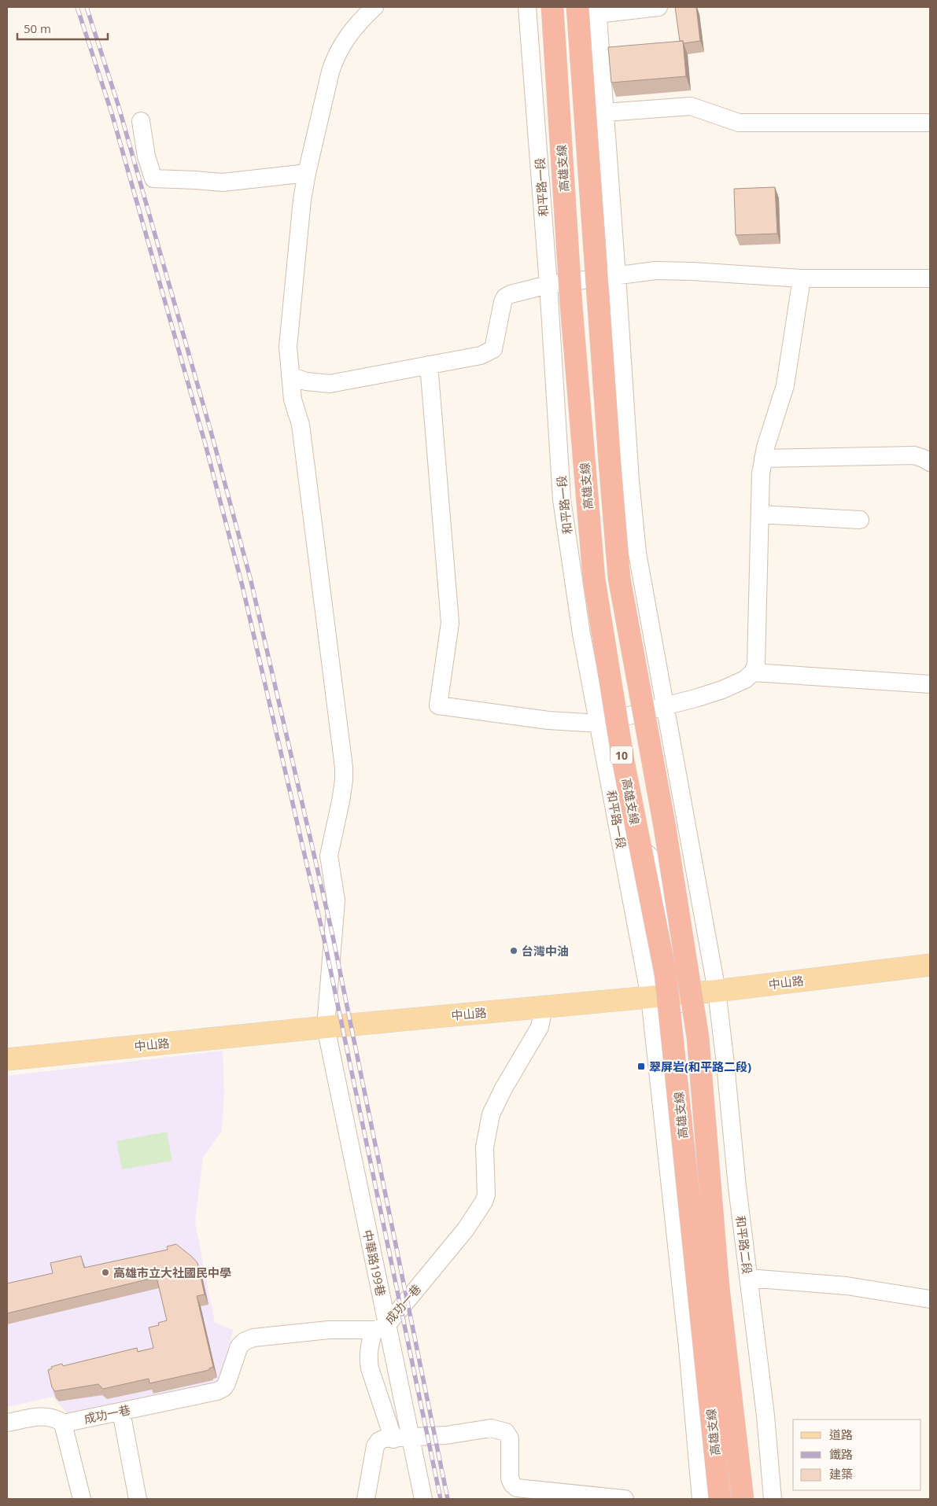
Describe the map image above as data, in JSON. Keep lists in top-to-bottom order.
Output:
{
  "streets": {
    "highway": ["高雄支線", "10"],
    "main road": ["中山路"],
    "street": [
      "和平路一段",
      "和平路二段",
      "中華路199巷",
      "成功一巷"
    ]
  },
  "crossings": [
    ["和平路一段", "中山路"],
    ["中山路", "和平路二段"],
    ["中山路", "中華路199巷"],
    ["中山路", "成功一巷"],
    ["中華路199巷", "成功一巷"]
  ],
  "places": {
    "other": ["台灣中油", "高雄市立大社國民中學"],
    "transit": ["翠屏岩(和平路二段)"]
  },
  "legend": ["道路", "鐵路", "建築"],
  "scale_bar": "50 m"
}
